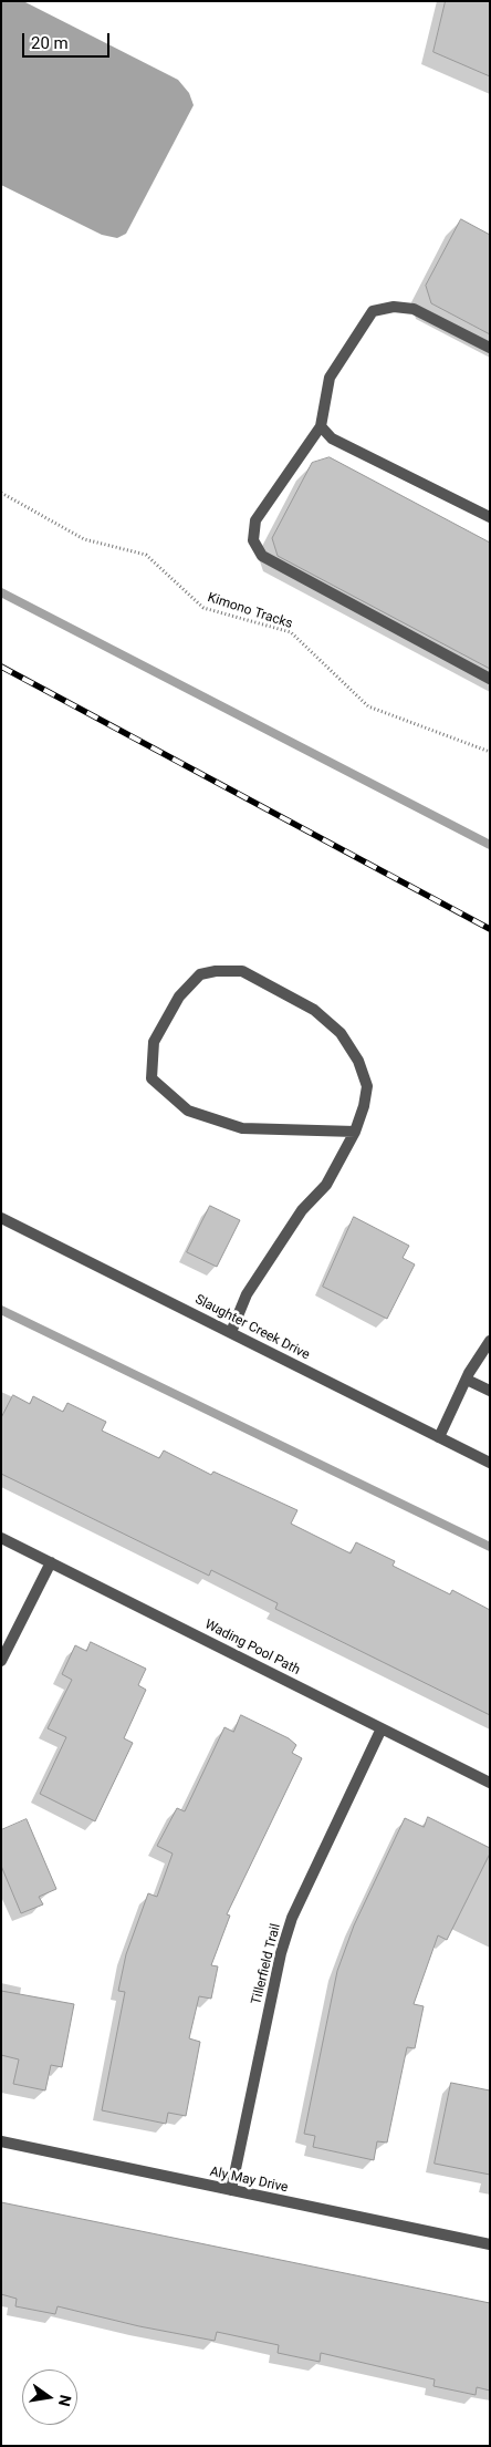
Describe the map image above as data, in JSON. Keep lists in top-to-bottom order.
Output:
{
  "streets": {
    "street": [
      "Slaughter Creek Drive",
      "Wading Pool Path",
      "Tillerfield Trail",
      "Aly May Drive"
    ],
    "path": ["Kimono Tracks"]
  },
  "crossings": [
    ["Wading Pool Path", "Tillerfield Trail"],
    ["Tillerfield Trail", "Aly May Drive"]
  ],
  "scale_bar": "20 m",
  "north": "right"
}
